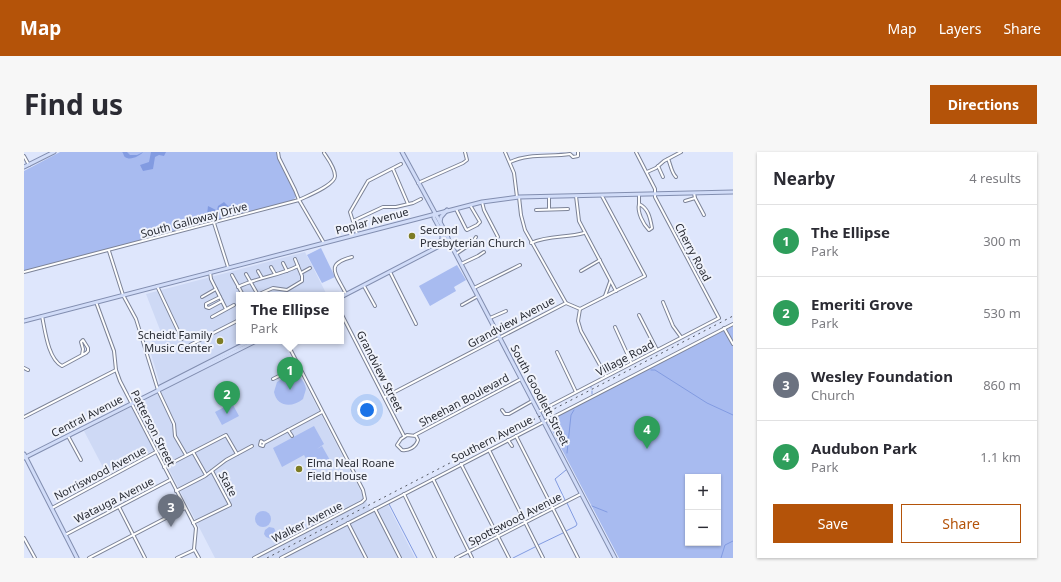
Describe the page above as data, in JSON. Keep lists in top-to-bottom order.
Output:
{
  "streets": {
    "main road": ["Poplar Avenue", "South Goodlett Street", "Central Avenue"],
    "street": [
      "South Galloway Drive",
      "Cherry Road",
      "Grandview Avenue",
      "Village Road",
      "Grandview Street",
      "Sheehan Boulevard",
      "Patterson Street",
      "Southern Avenue",
      "Norriswood Avenue",
      "State",
      "Watauga Avenue",
      "Spottswood Avenue",
      "Walker Avenue"
    ]
  },
  "crossings": [
    ["Poplar Avenue", "Cherry Road"],
    ["Poplar Avenue", "South Goodlett Street"],
    ["Poplar Avenue", "Patterson Street"],
    ["Cherry Road", "Village Road"],
    ["Grandview Avenue", "Grandview Street"],
    ["Grandview Avenue", "South Goodlett Street"],
    ["Village Road", "South Goodlett Street"],
    ["Grandview Street", "Sheehan Boulevard"],
    ["South Goodlett Street", "Sheehan Boulevard"],
    ["South Goodlett Street", "Southern Avenue"],
    ["South Goodlett Street", "Spottswood Avenue"],
    ["Central Avenue", "Patterson Street"],
    ["Patterson Street", "Norriswood Avenue"],
    ["Patterson Street", "State"],
    ["Patterson Street", "Watauga Avenue"]
  ],
  "places": ["Second Presbyterian Church", "Scheidt Family Music Center", "Elma Neal Roane Field House"],
  "page": {
    "header": "Map",
    "nav": ["Map", "Layers", "Share"],
    "title": "Find us",
    "buttons": [
      "Directions",
      ["Save", "Share"]
    ],
    "heading": ["Nearby", "4 results"],
    "list": [
      {
        "mark": "1",
        "name": "The Ellipse",
        "note": "Park",
        "value": "300 m"
      },
      {
        "mark": "2",
        "name": "Emeriti Grove",
        "note": "Park",
        "value": "530 m"
      },
      {
        "mark": "3",
        "name": "Wesley Foundation",
        "note": "Church",
        "value": "860 m"
      },
      {
        "mark": "4",
        "name": "Audubon Park",
        "note": "Park",
        "value": "1.1 km"
      }
    ],
    "popup": ["The Ellipse", "Park"],
    "pins": [
      "1",
      "2",
      "4",
      "3"
    ],
    "map_buttons": ["+", "−"]
  }
}
